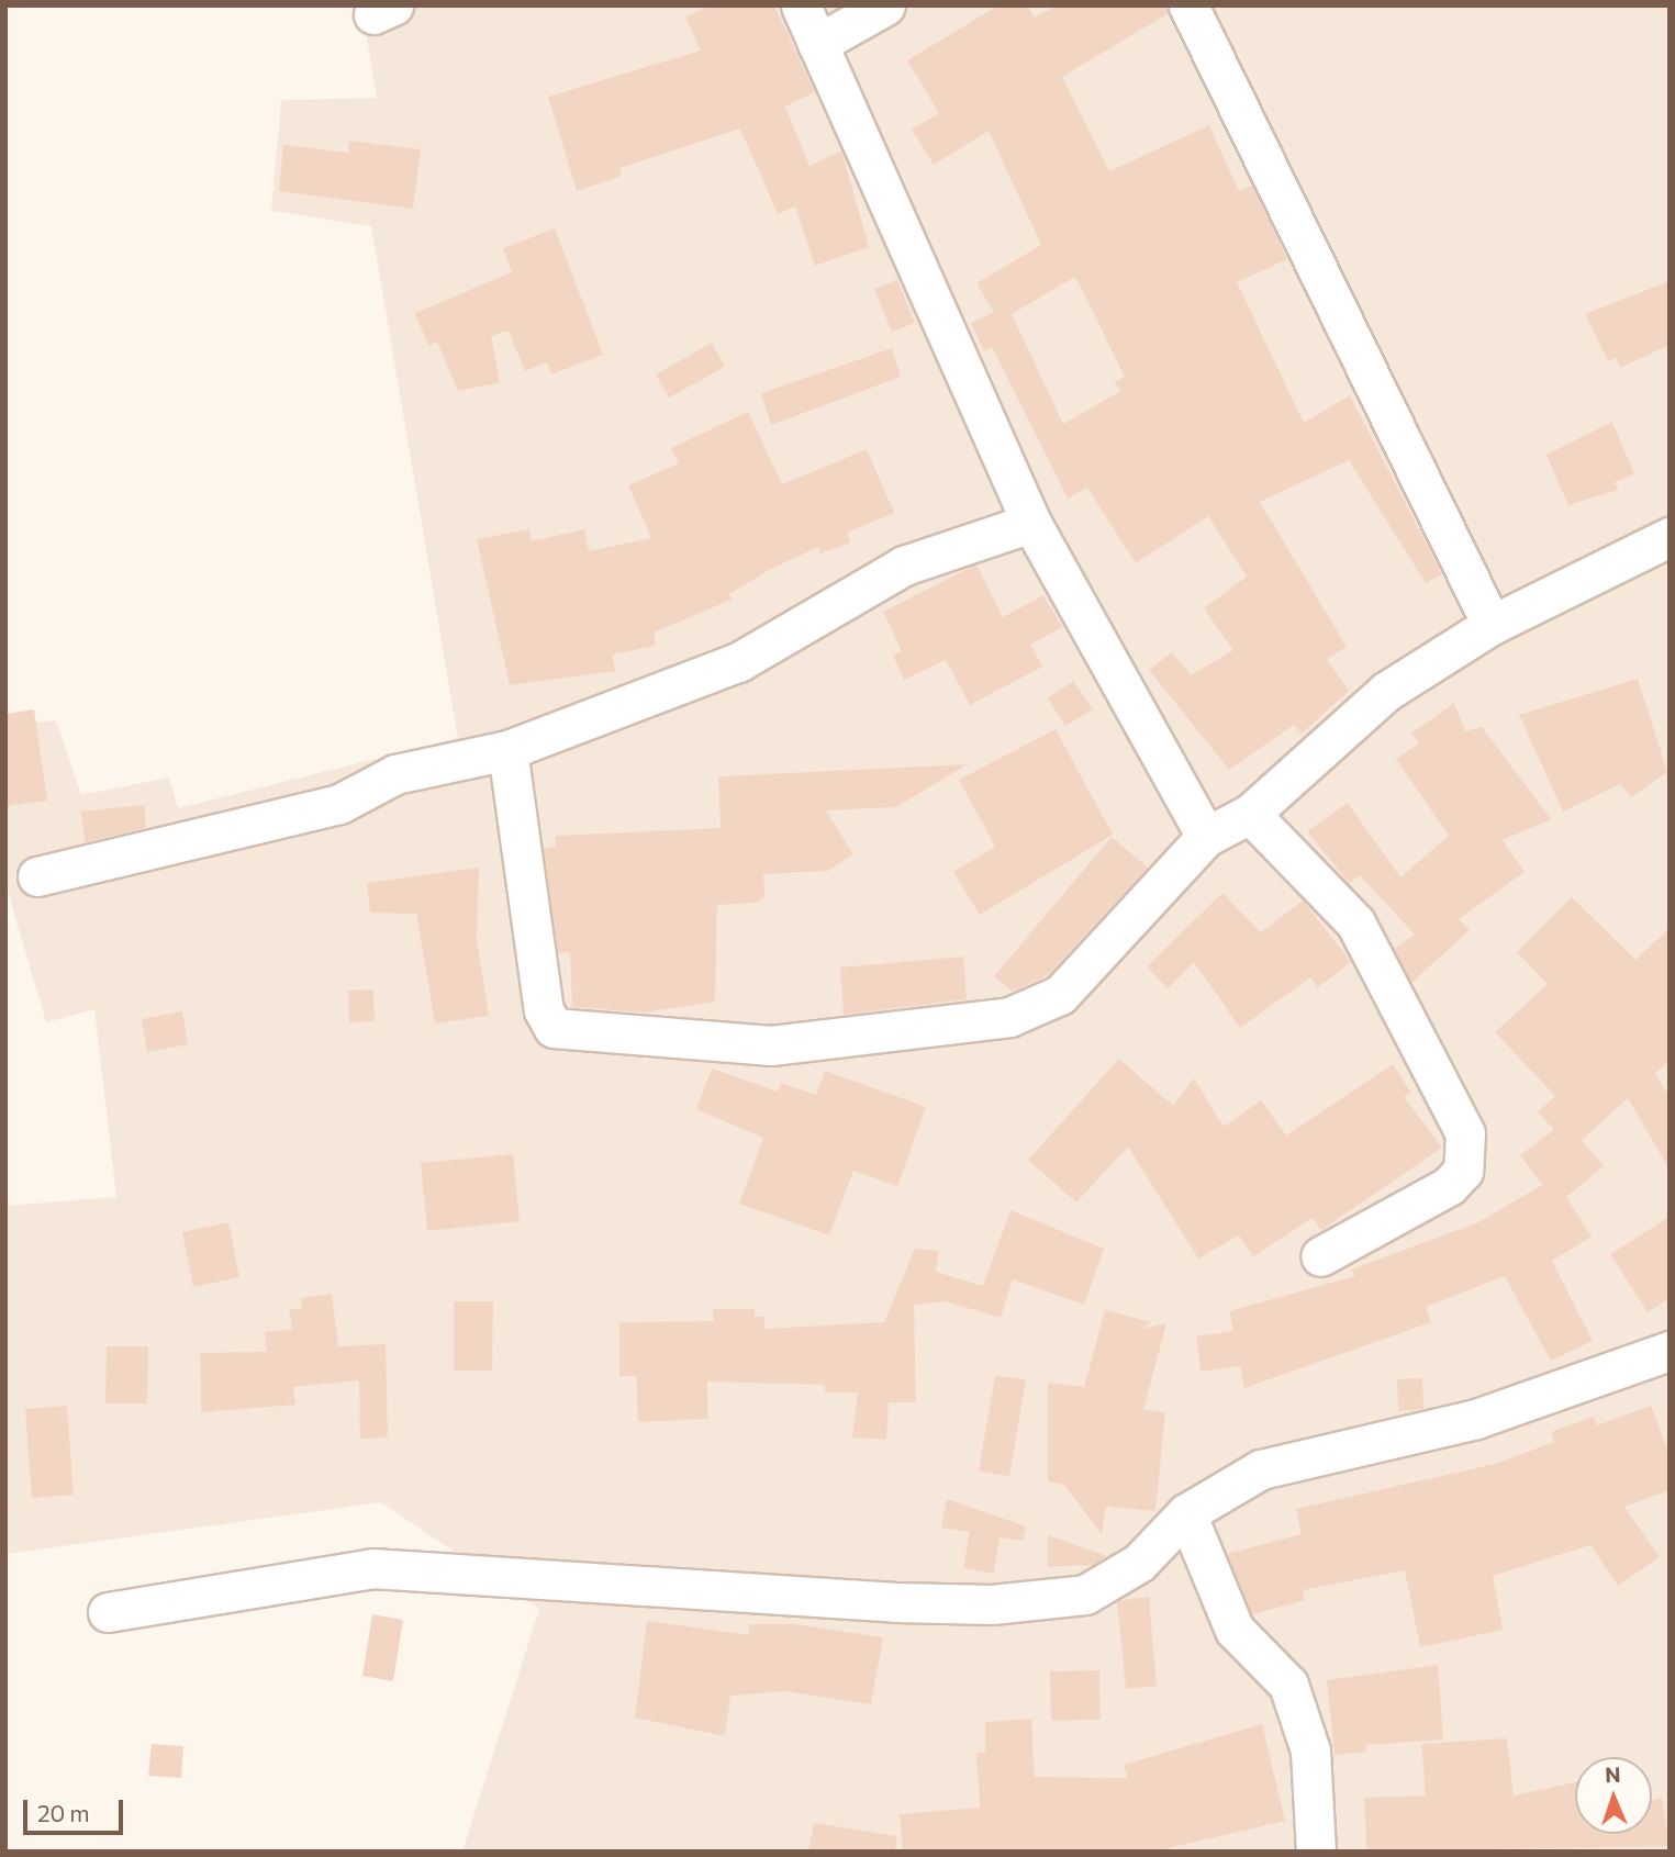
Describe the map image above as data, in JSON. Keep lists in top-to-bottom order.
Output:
{
  "scale_bar": "20 m",
  "north": "top"
}
